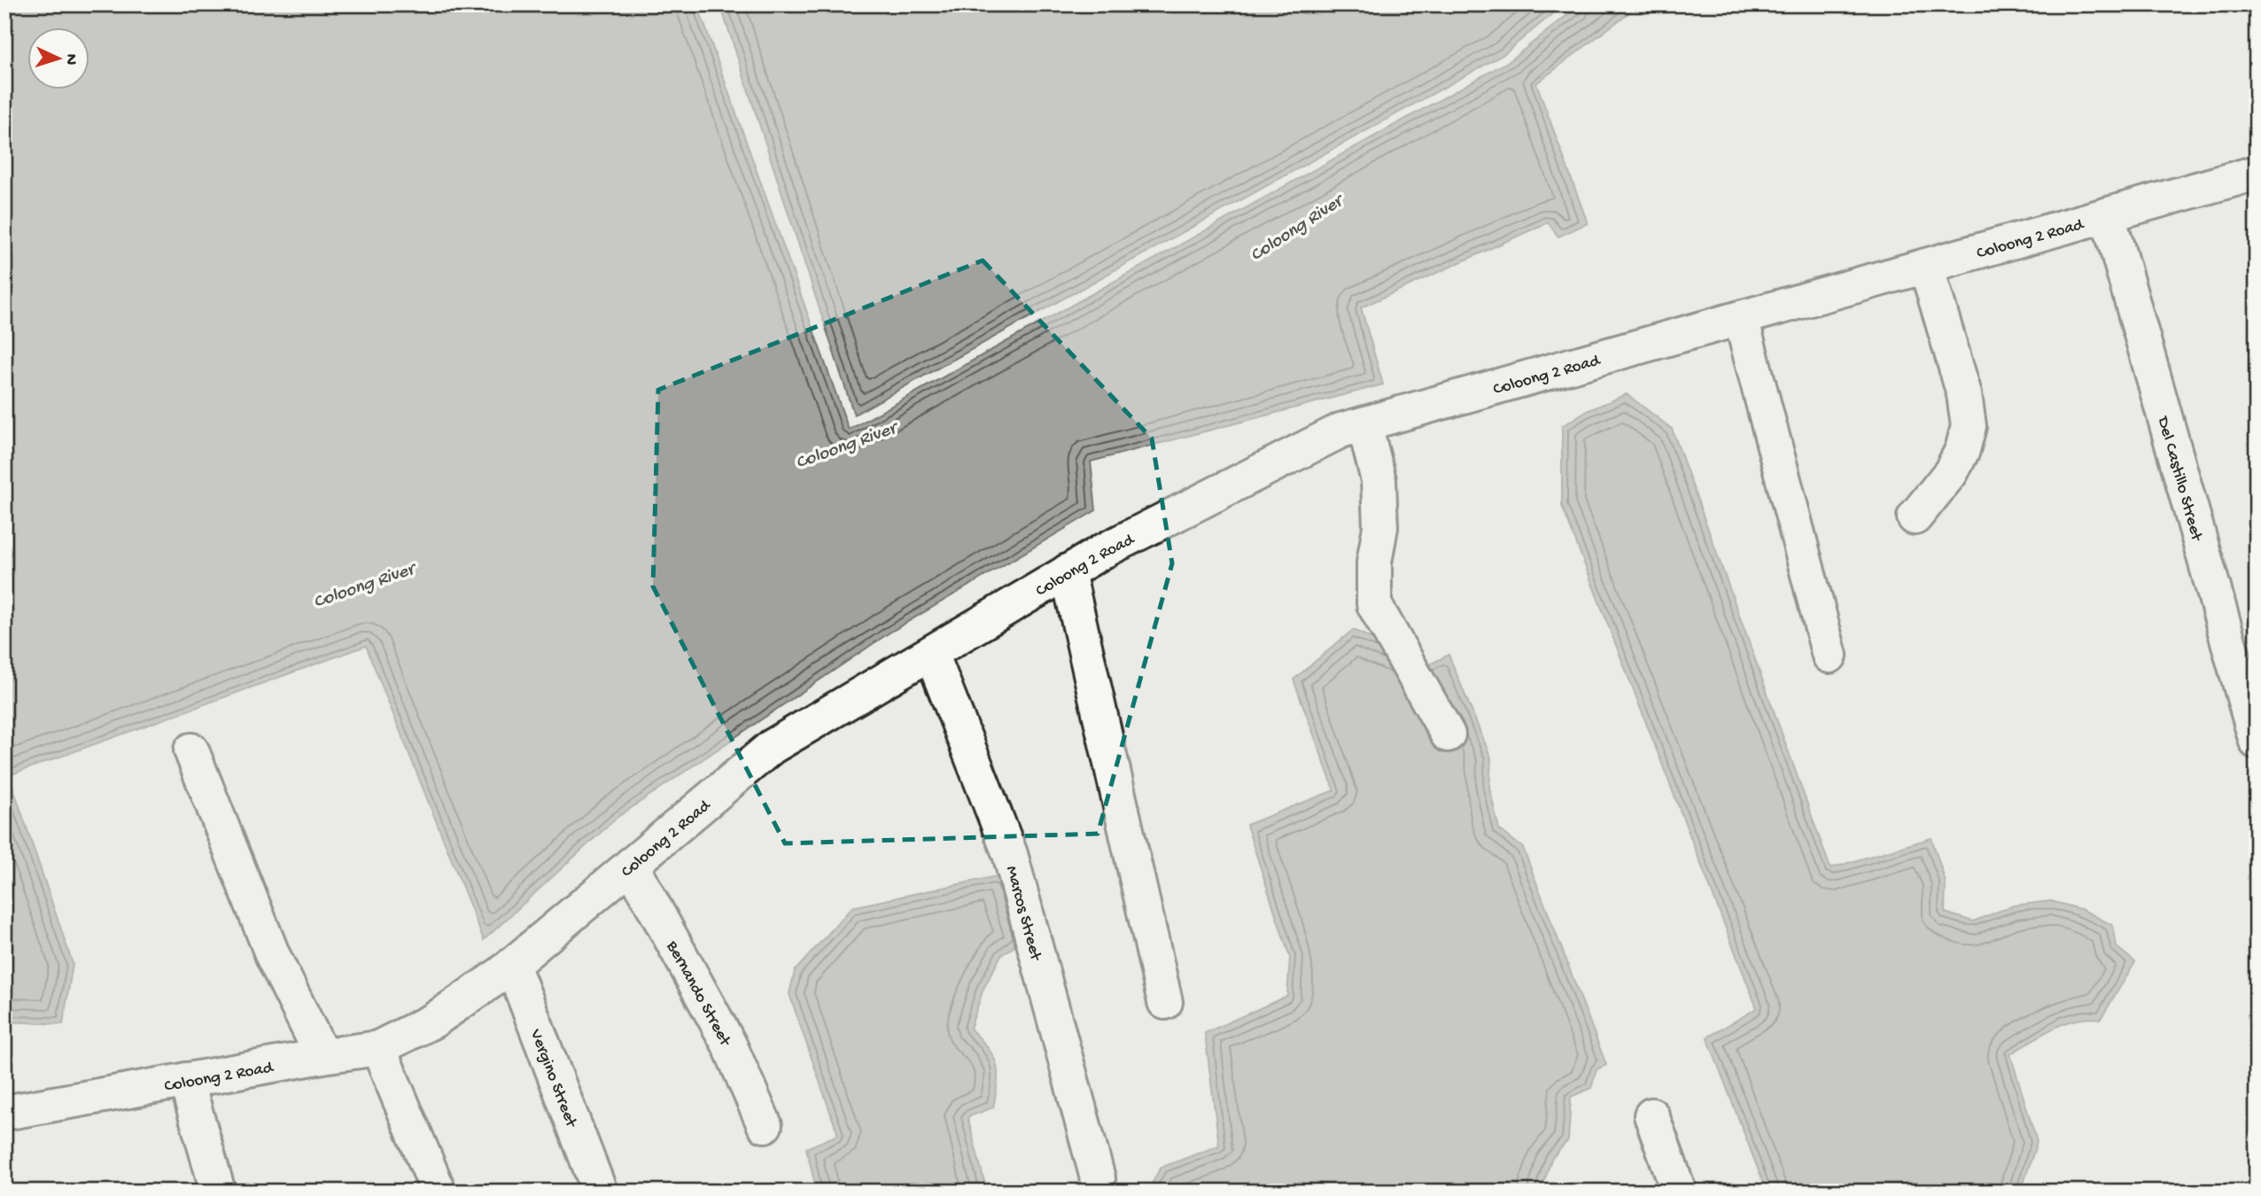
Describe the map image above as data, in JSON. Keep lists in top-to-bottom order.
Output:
{
  "streets": {
    "street": [
      "Coloong 2 Road",
      "Del Castillo Street",
      "Marcos Street",
      "Bernando Street",
      "Vergino Street"
    ]
  },
  "crossings": [
    ["Coloong 2 Road", "Del Castillo Street"],
    ["Coloong 2 Road", "Marcos Street"],
    ["Coloong 2 Road", "Bernando Street"],
    ["Coloong 2 Road", "Vergino Street"]
  ],
  "water": ["Coloong River"],
  "north": "right"
}
